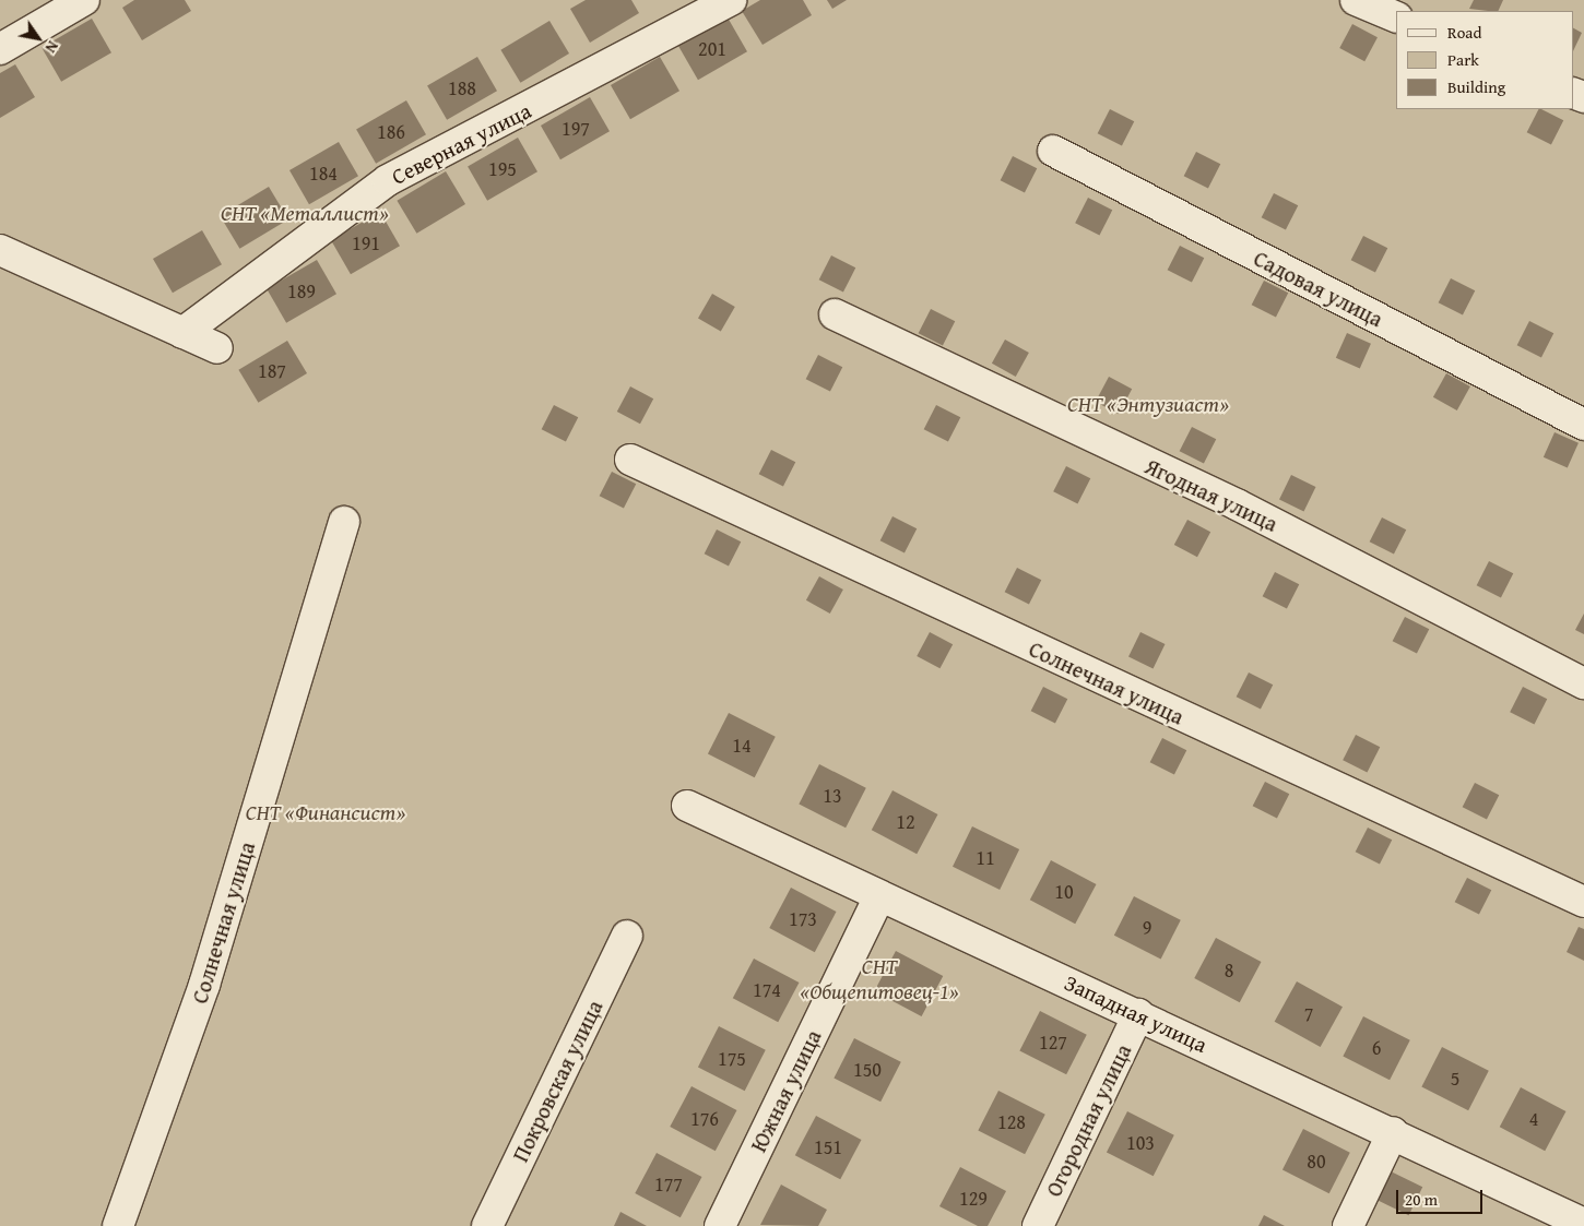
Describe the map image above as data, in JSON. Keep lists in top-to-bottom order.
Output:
{
  "streets": {
    "street": [
      "Северная улица",
      "Садовая улица",
      "Ягодная улица",
      "Солнечная улица",
      "Западная улица",
      "Покровская улица",
      "Южная улица",
      "Огородная улица"
    ]
  },
  "crossings": [
    ["Западная улица", "Южная улица"],
    ["Западная улица", "Огородная улица"]
  ],
  "parks": [
    "СНТ «Металлист»",
    "СНТ «Энтузиаст»",
    "СНТ «Финансист»",
    "СНТ «Общепитовец-1»"
  ],
  "house_numbers": [
    "201",
    "188",
    "197",
    "186",
    "195",
    "184",
    "191",
    "189",
    "187",
    "14",
    "13",
    "12",
    "11",
    "10",
    "173",
    "9",
    "8",
    "174",
    "7",
    "127",
    "6",
    "175",
    "150",
    "5",
    "176",
    "4",
    "128",
    "103",
    "151",
    "80",
    "177",
    "129"
  ],
  "legend": ["Road", "Park", "Building"],
  "scale_bar": "20 m",
  "north": "bottom right"
}
